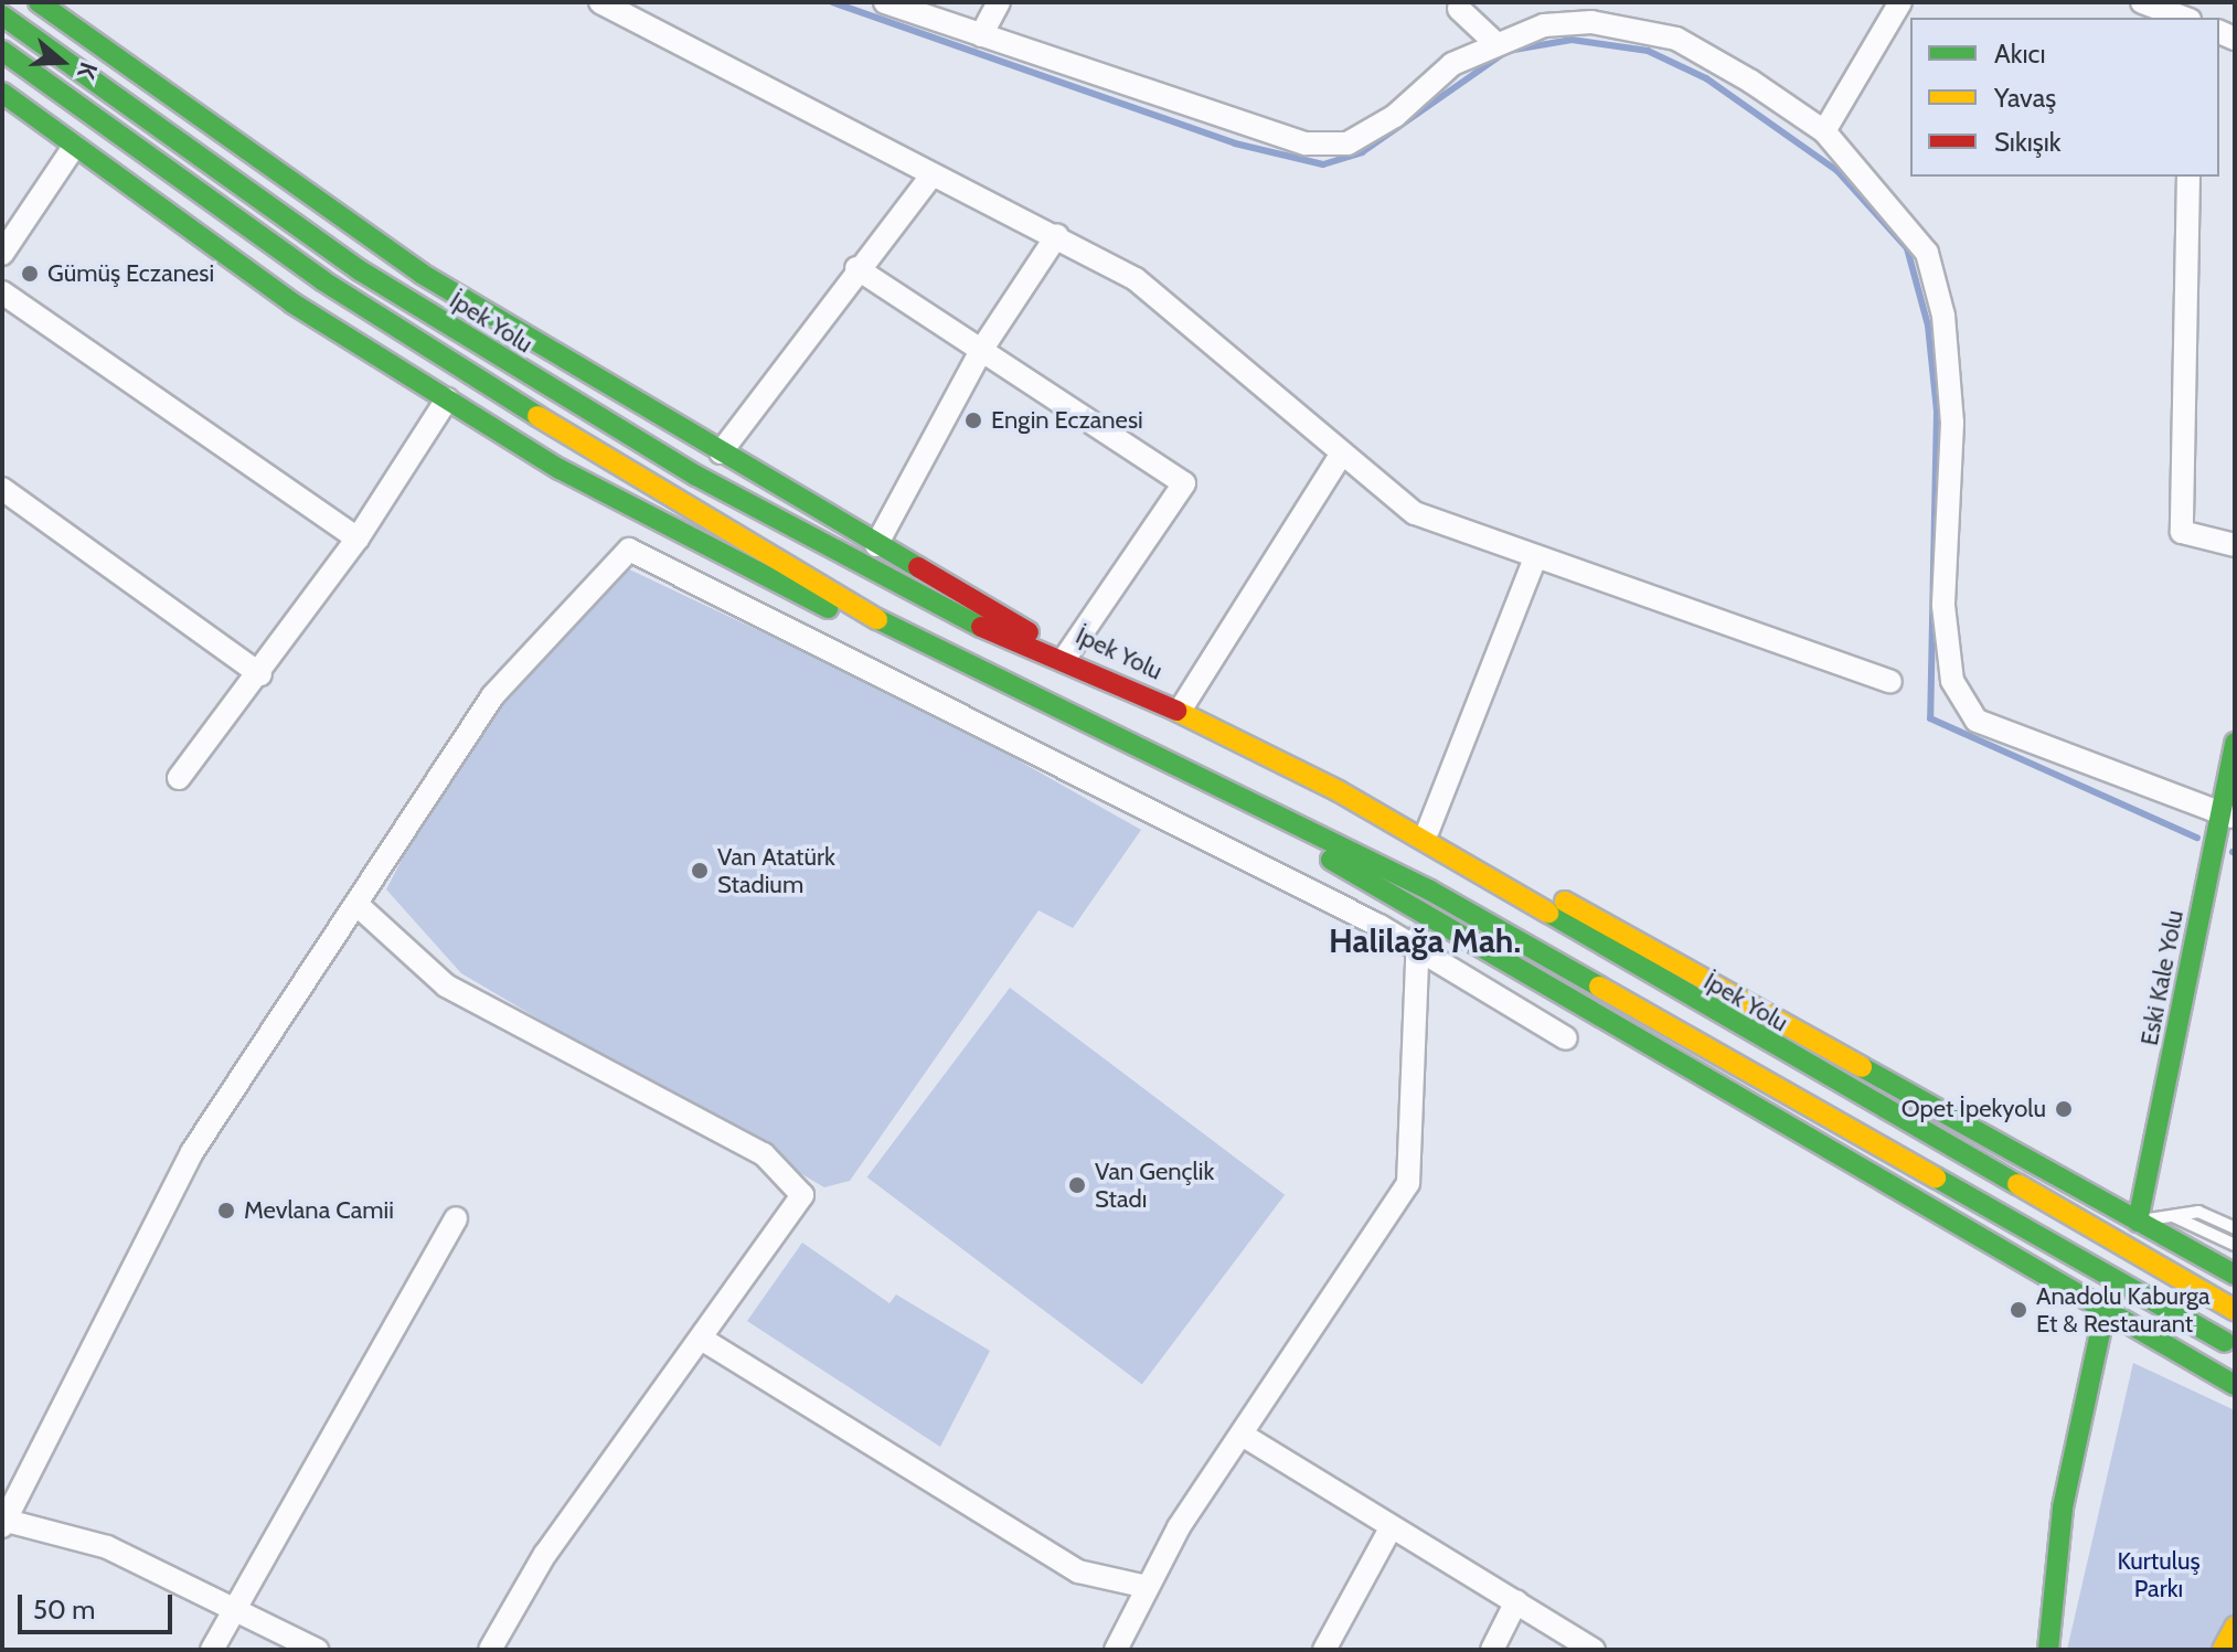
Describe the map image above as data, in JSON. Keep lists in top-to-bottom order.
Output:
{
  "streets": {
    "main road": ["İpek Yolu", "Eski Kale Yolu"]
  },
  "districts": ["Halilağa Mah."],
  "parks": ["Kurtuluş Parkı"],
  "places": [
    "Gümüş Eczanesi",
    "Engin Eczanesi",
    "Van Atatürk Stadium",
    "Opet İpekyolu",
    "Van Gençlik Stadı",
    "Mevlana Camii",
    "Anadolu Kaburga Et & Restaurant"
  ],
  "legend": ["Akıcı", "Yavaş", "Sıkışık"],
  "scale_bar": "50 m",
  "north": "right"
}
